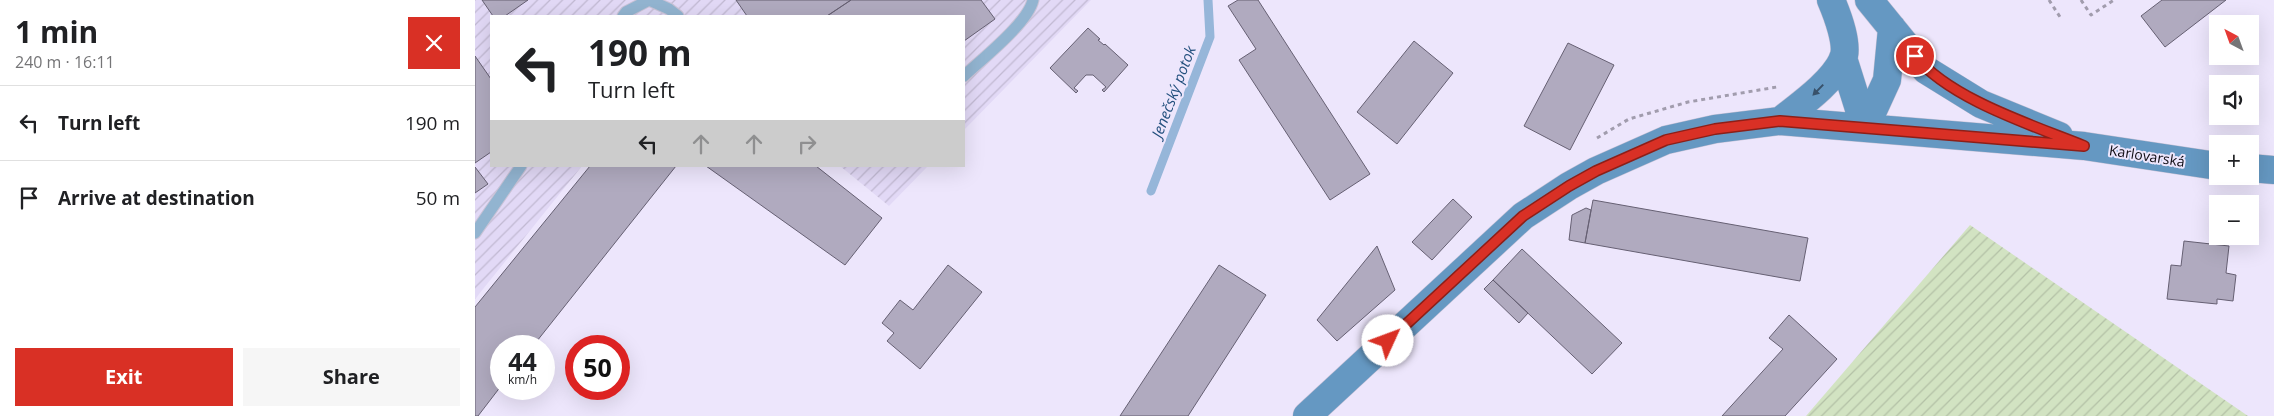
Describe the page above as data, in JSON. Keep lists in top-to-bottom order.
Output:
{
  "streets": {
    "main road": ["Karlovarská"]
  },
  "water": ["Jenečský potok"],
  "north": "top left",
  "page": {
    "heading": ["1 min", "240 m · 16:11"],
    "map_buttons": ["+", "−"],
    "turn": ["190 m", "Turn left"],
    "list": [
      {
        "name": "Turn left",
        "value": "190 m"
      },
      {
        "name": "Arrive at destination",
        "value": "50 m"
      }
    ],
    "speed": "44 km/h",
    "limit": "50",
    "buttons": ["Exit", "Share"]
  }
}
